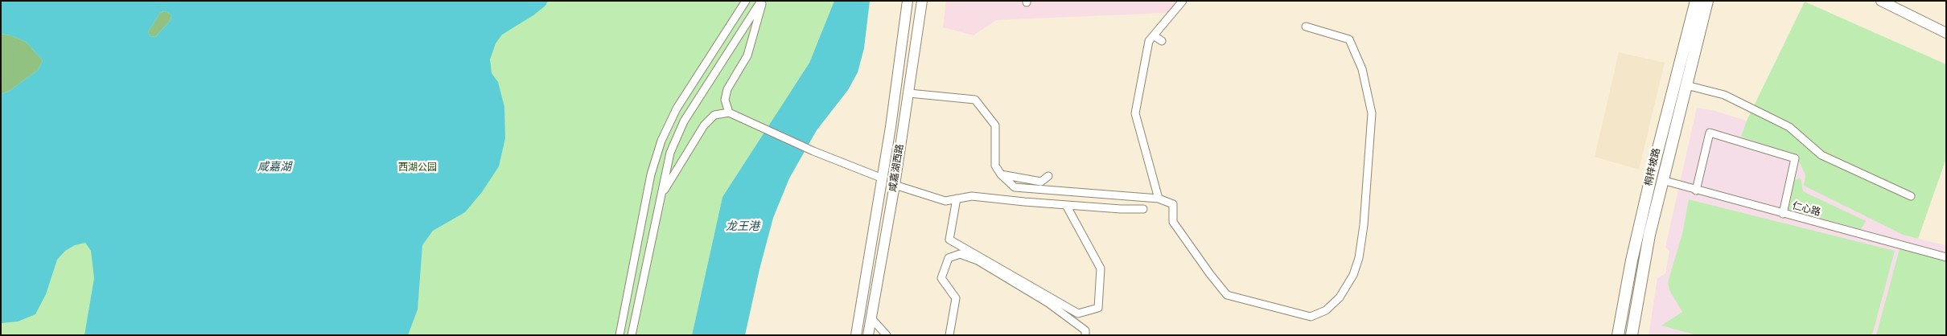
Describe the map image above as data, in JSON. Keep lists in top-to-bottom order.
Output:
{
  "streets": {
    "main road": ["桐梓坡路", "咸嘉湖西路"],
    "street": ["仁心路"]
  },
  "crossings": [
    ["桐梓坡路", "仁心路"]
  ],
  "water": ["咸嘉湖", "龙王港"],
  "parks": ["西湖公园"]
}
